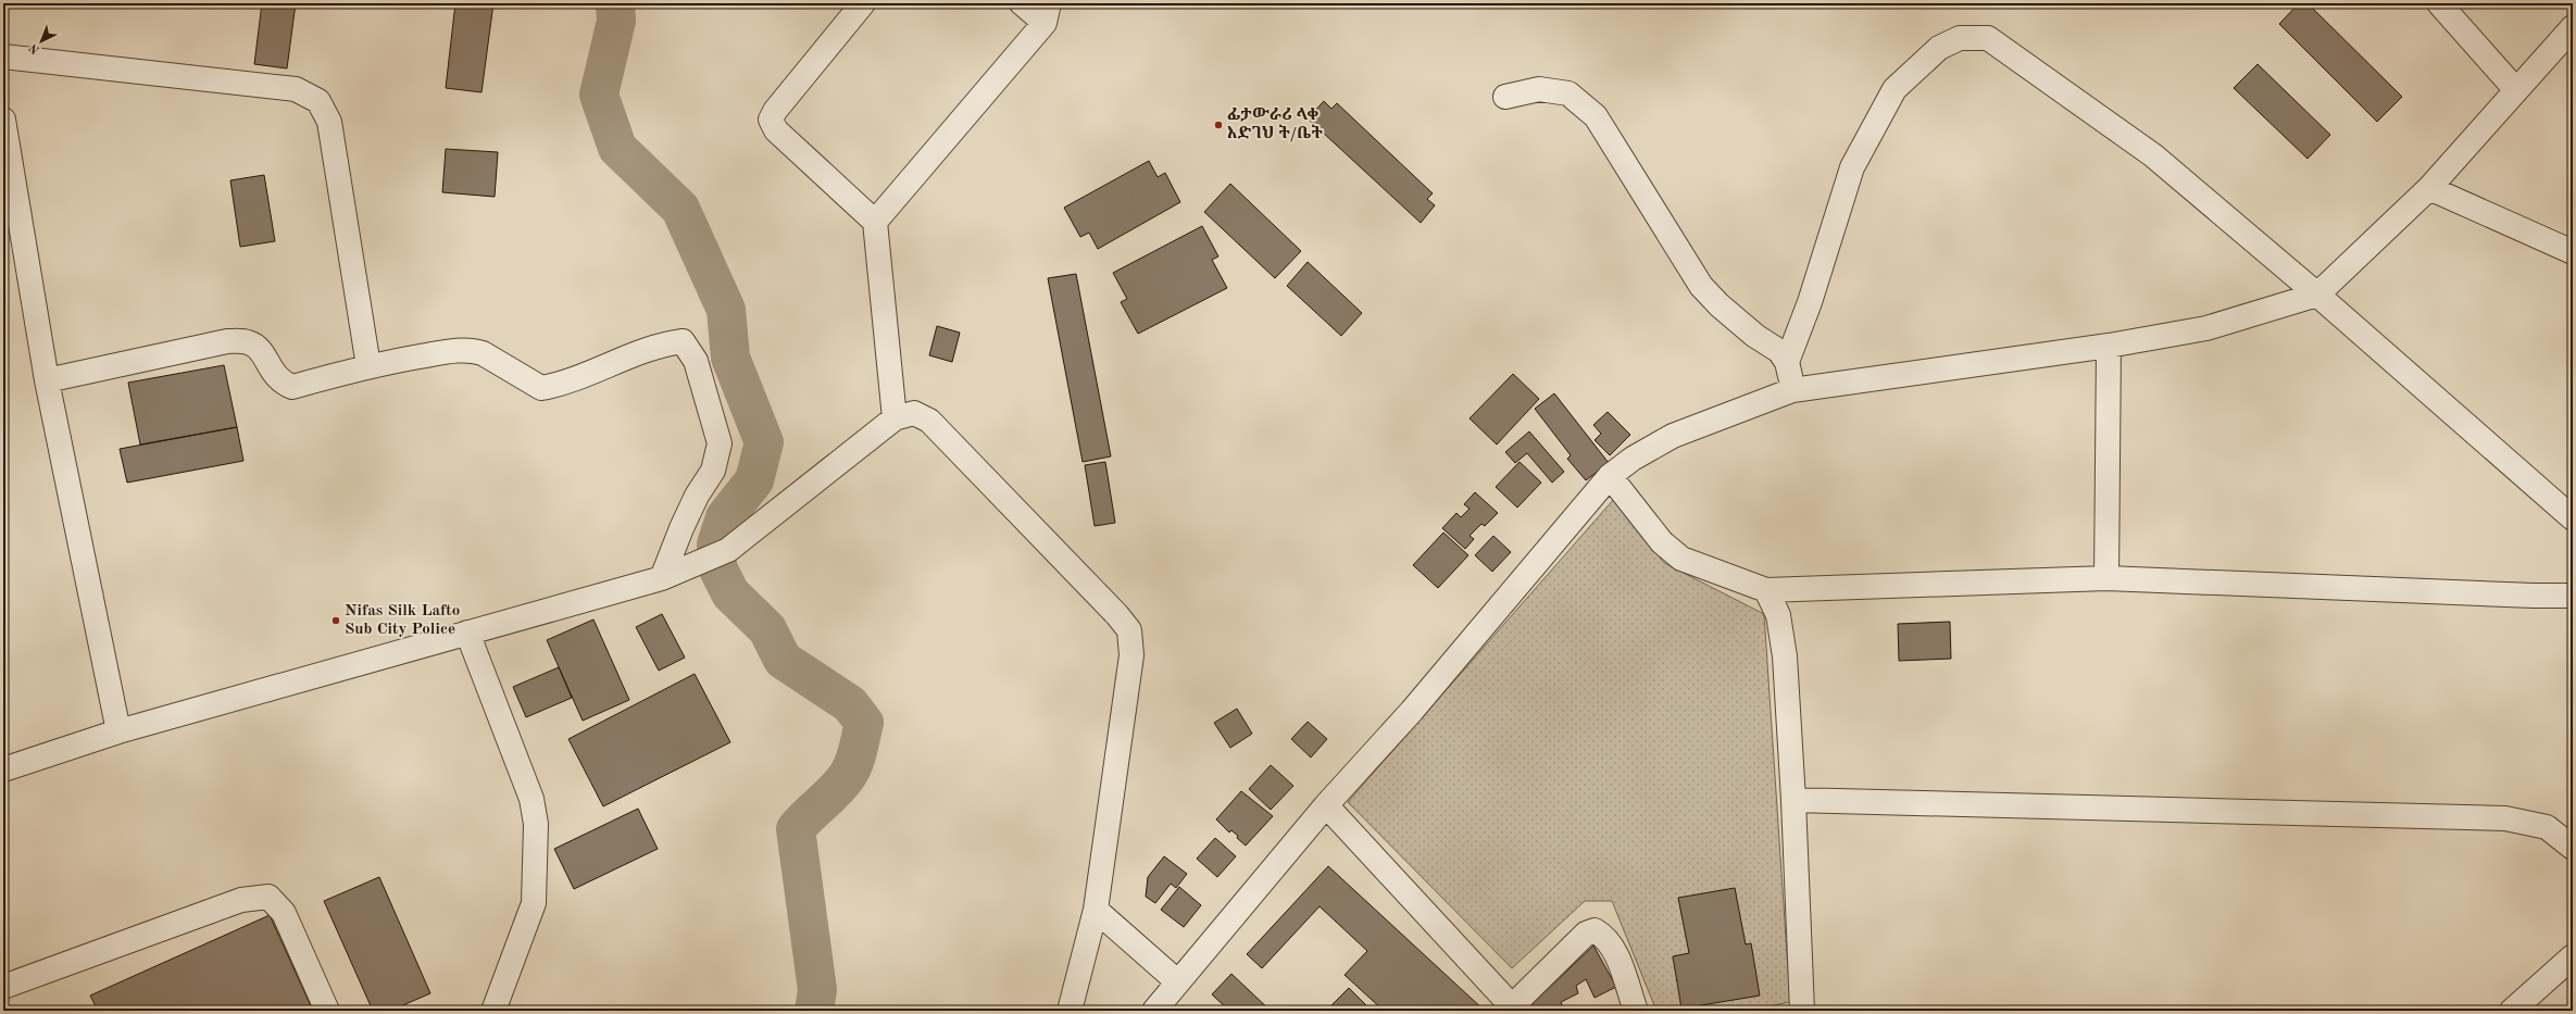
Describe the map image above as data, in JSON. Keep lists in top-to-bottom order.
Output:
{
  "places": ["ፊታውራሪ ላቀ እድገህ ት/ቤት", "Nifas Silk Lafto Sub City Police"],
  "north": "bottom left"
}
